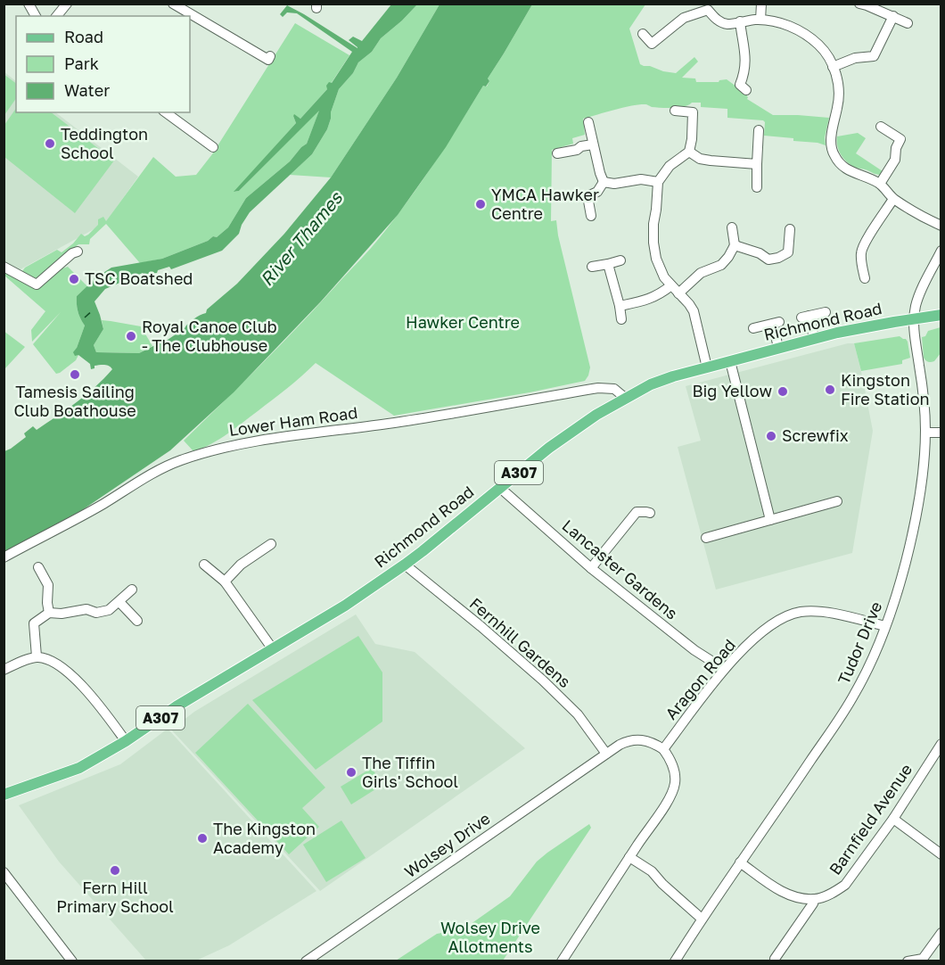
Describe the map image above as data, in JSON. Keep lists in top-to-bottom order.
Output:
{
  "streets": {
    "main road": ["Richmond Road", "A307"],
    "street": [
      "Lower Ham Road",
      "Lancaster Gardens",
      "Fernhill Gardens",
      "Tudor Drive",
      "Aragon Road",
      "Barnfield Avenue",
      "Wolsey Drive"
    ]
  },
  "crossings": [
    ["Richmond Road", "Lower Ham Road"],
    ["Richmond Road", "Lancaster Gardens"],
    ["Richmond Road", "Fernhill Gardens"],
    ["Richmond Road", "Tudor Drive"],
    ["Lancaster Gardens", "Aragon Road"],
    ["Fernhill Gardens", "Wolsey Drive"],
    ["Tudor Drive", "Aragon Road"]
  ],
  "water": ["River Thames"],
  "parks": ["Hawker Centre", "Wolsey Drive Allotments"],
  "places": [
    "Teddington School",
    "YMCA Hawker Centre",
    "TSC Boatshed",
    "Royal Canoe Club - The Clubhouse",
    "Tamesis Sailing Club Boathouse",
    "Kingston Fire Station",
    "Big Yellow",
    "Screwfix",
    "The Tiffin Girls' School",
    "The Kingston Academy",
    "Fern Hill Primary School"
  ],
  "legend": ["Road", "Park", "Water"]
}
